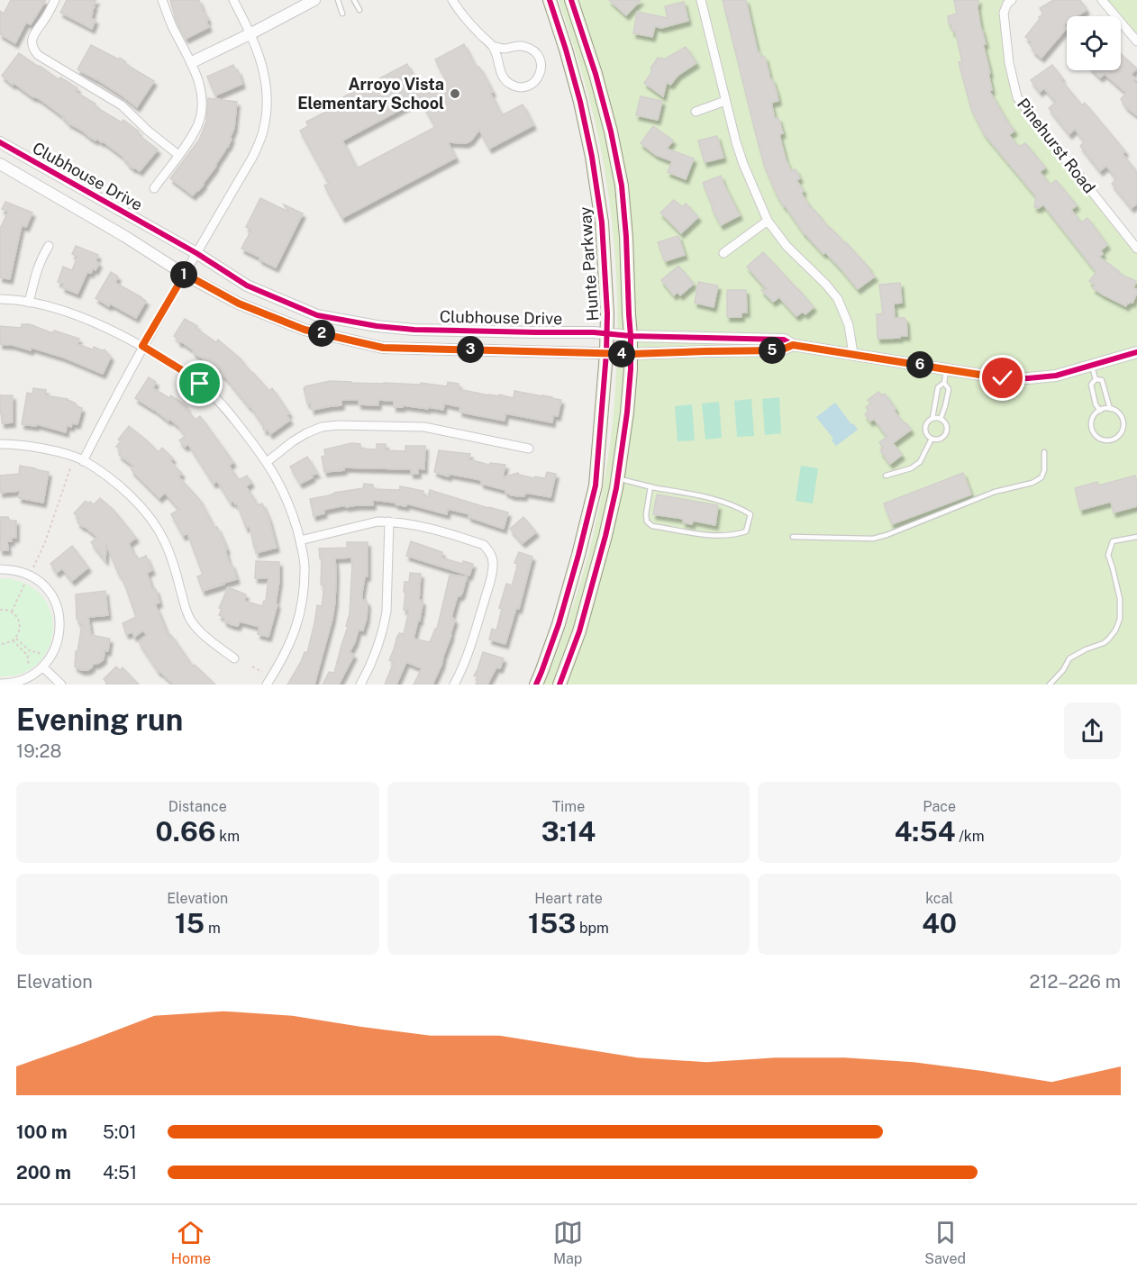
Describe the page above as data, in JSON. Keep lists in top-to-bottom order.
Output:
{
  "streets": {
    "main road": ["Hunte Parkway"],
    "street": ["Pinehurst Road", "Clubhouse Drive"]
  },
  "crossings": [
    ["Clubhouse Drive", "Hunte Parkway"]
  ],
  "places": ["Arroyo Vista Elementary School"],
  "page": {
    "pins": [
      "1",
      "2",
      "3",
      "5",
      "4",
      "6"
    ],
    "heading": ["Evening run", "19:28"],
    "stats": [
      ["Distance", "0.66 km"],
      ["Time", "3:14"],
      ["Pace", "4:54 /km"],
      ["Elevation", "15 m"],
      ["Heart rate", "153 bpm"],
      ["kcal", "40"]
    ],
    "chart": ["Elevation", "212–226 m"],
    "list": [
      {
        "name": "100 m",
        "note": "5:01"
      },
      {
        "name": "200 m",
        "note": "4:51"
      }
    ],
    "tabs": ["Home", "Map", "Saved"]
  }
}
